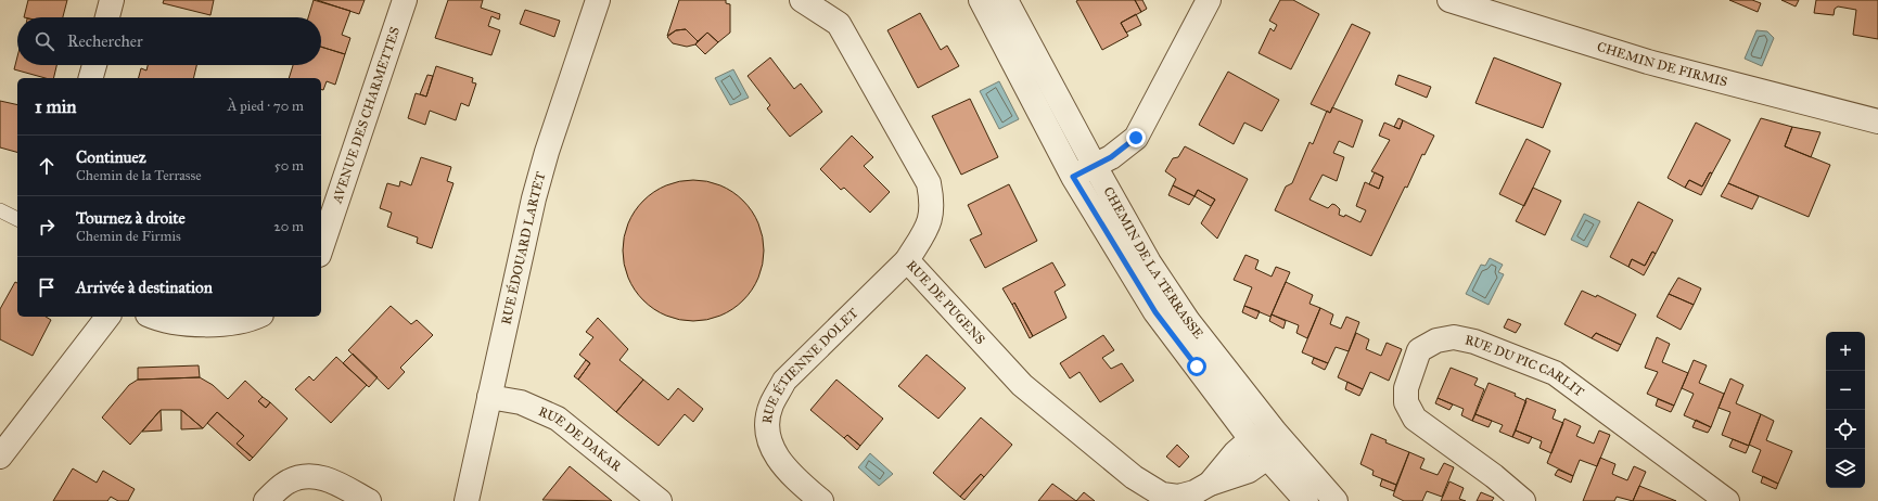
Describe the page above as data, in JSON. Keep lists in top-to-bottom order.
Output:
{
  "streets": {
    "street": [
      "CHEMIN DE FIRMIS",
      "AVENUE DES CHARMETTES",
      "RUE ÉDOUARD LARTET",
      "CHEMIN DE LA TERRASSE",
      "RUE DE PUGENS",
      "RUE DU PIC CARLIT",
      "RUE ÉTIENNE DOLET",
      "RUE DE DAKAR"
    ]
  },
  "crossings": [
    ["RUE ÉDOUARD LARTET", "RUE DE DAKAR"],
    ["CHEMIN DE LA TERRASSE", "RUE DE PUGENS"],
    ["RUE DE PUGENS", "RUE ÉTIENNE DOLET"]
  ],
  "page": {
    "search": "Rechercher",
    "heading": ["1 min", "À pied · 70 m"],
    "list": [
      ["Continuez", "Chemin de la Terrasse", "50 m"],
      ["Tournez à droite", "Chemin de Firmis", "20 m"],
      "Arrivée à destination"
    ],
    "map_buttons": ["+", "−"]
  }
}
